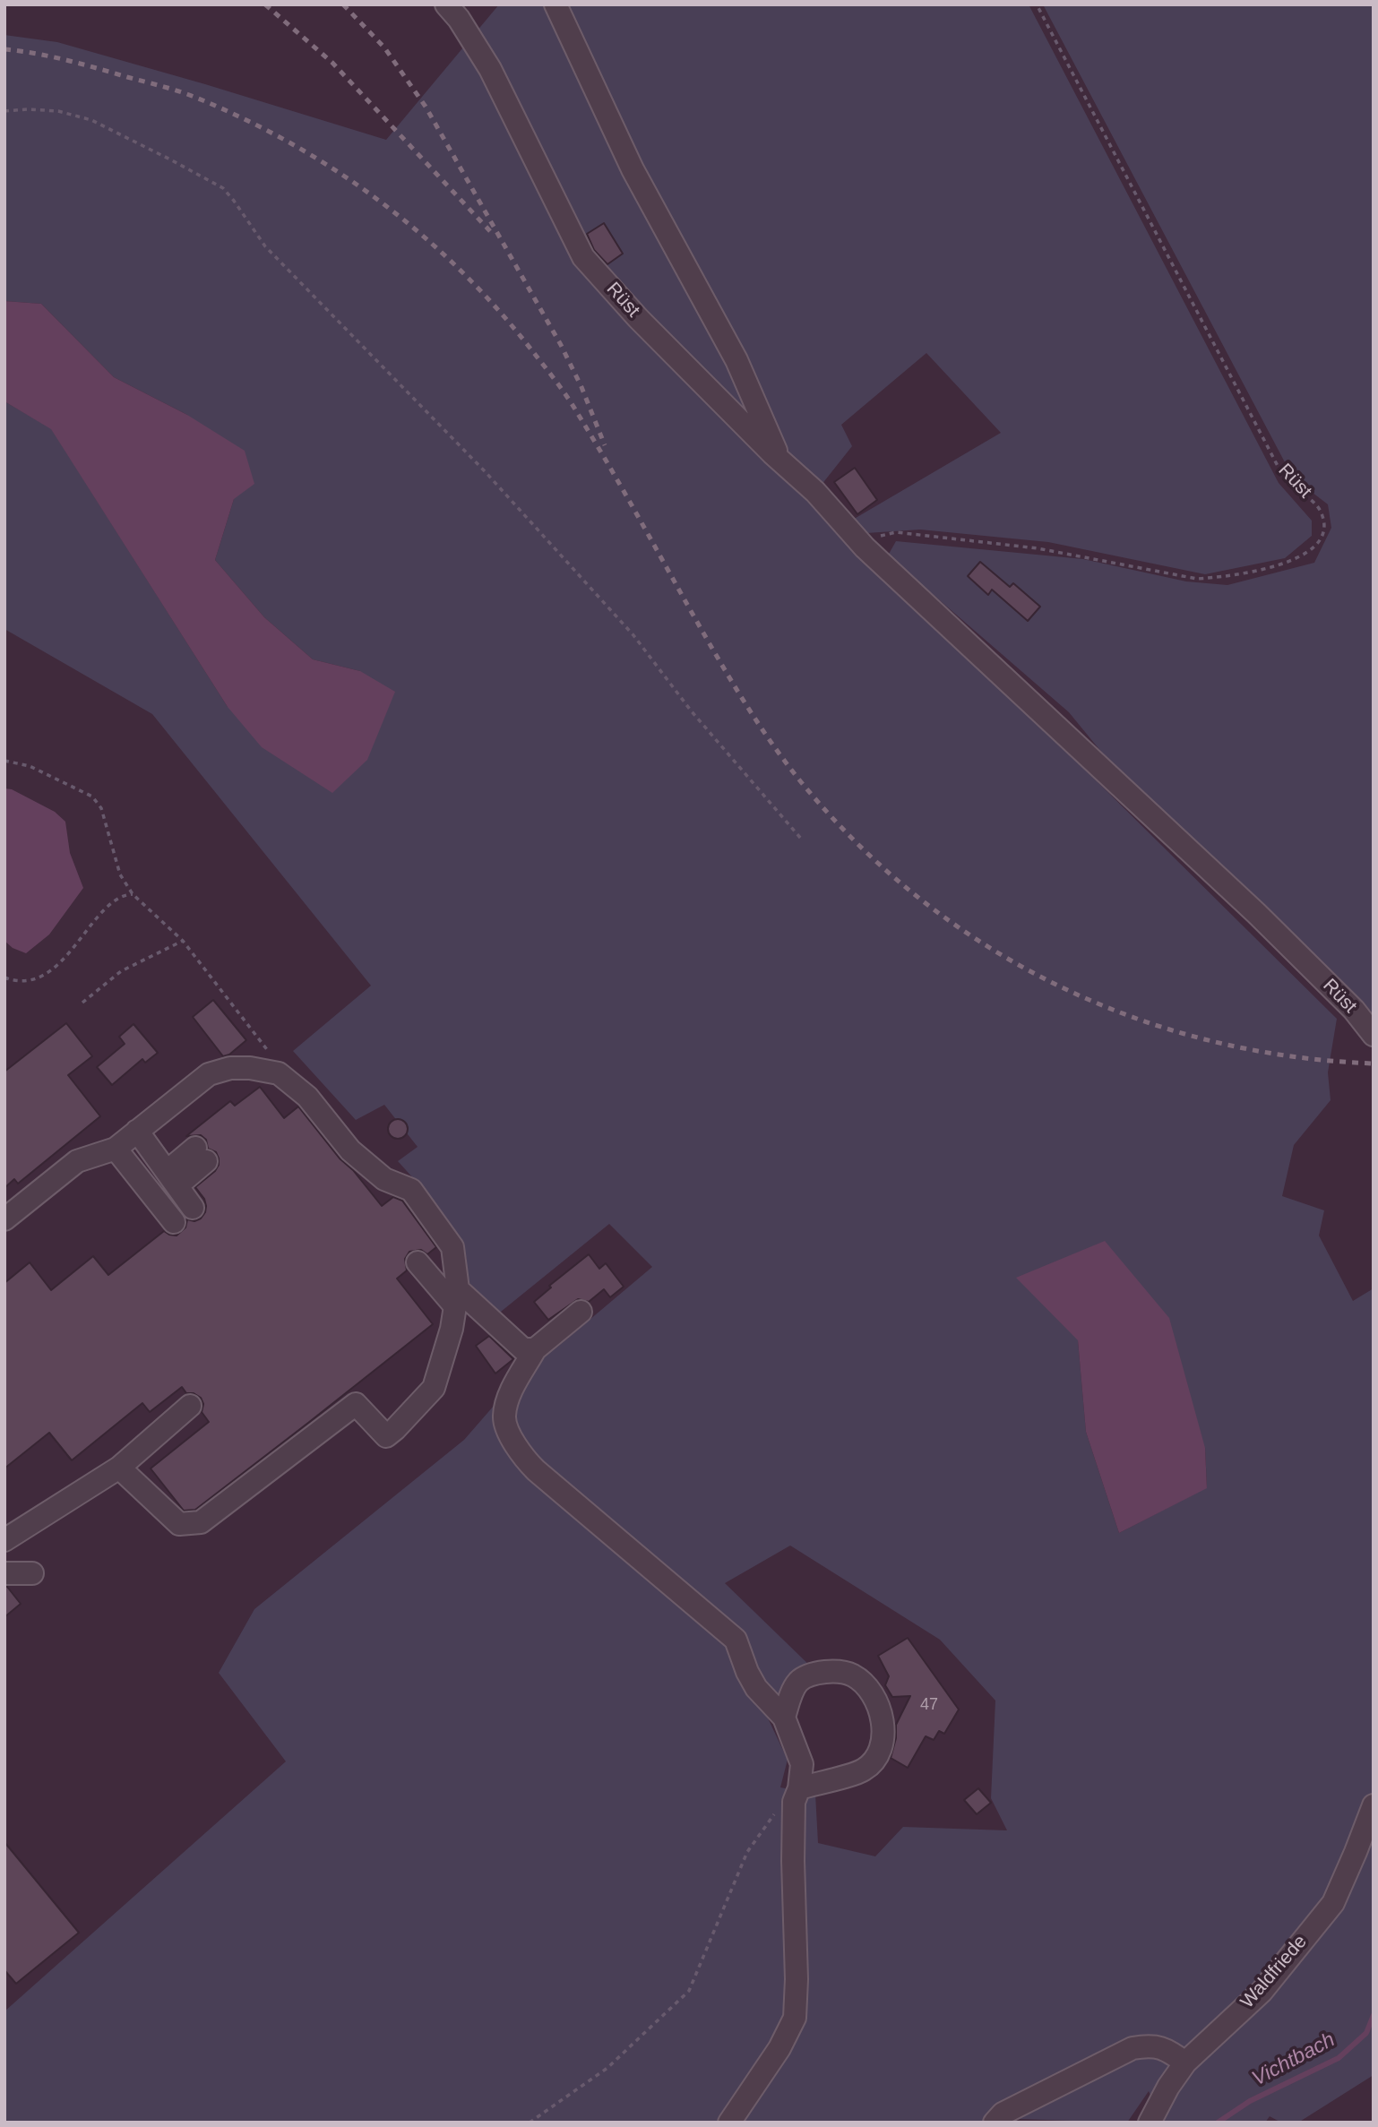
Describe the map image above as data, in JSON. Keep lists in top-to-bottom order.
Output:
{
  "streets": {
    "street": ["Rüst", "Waldfriede"]
  },
  "water": ["Vichtbach"],
  "house_numbers": ["47"]
}
